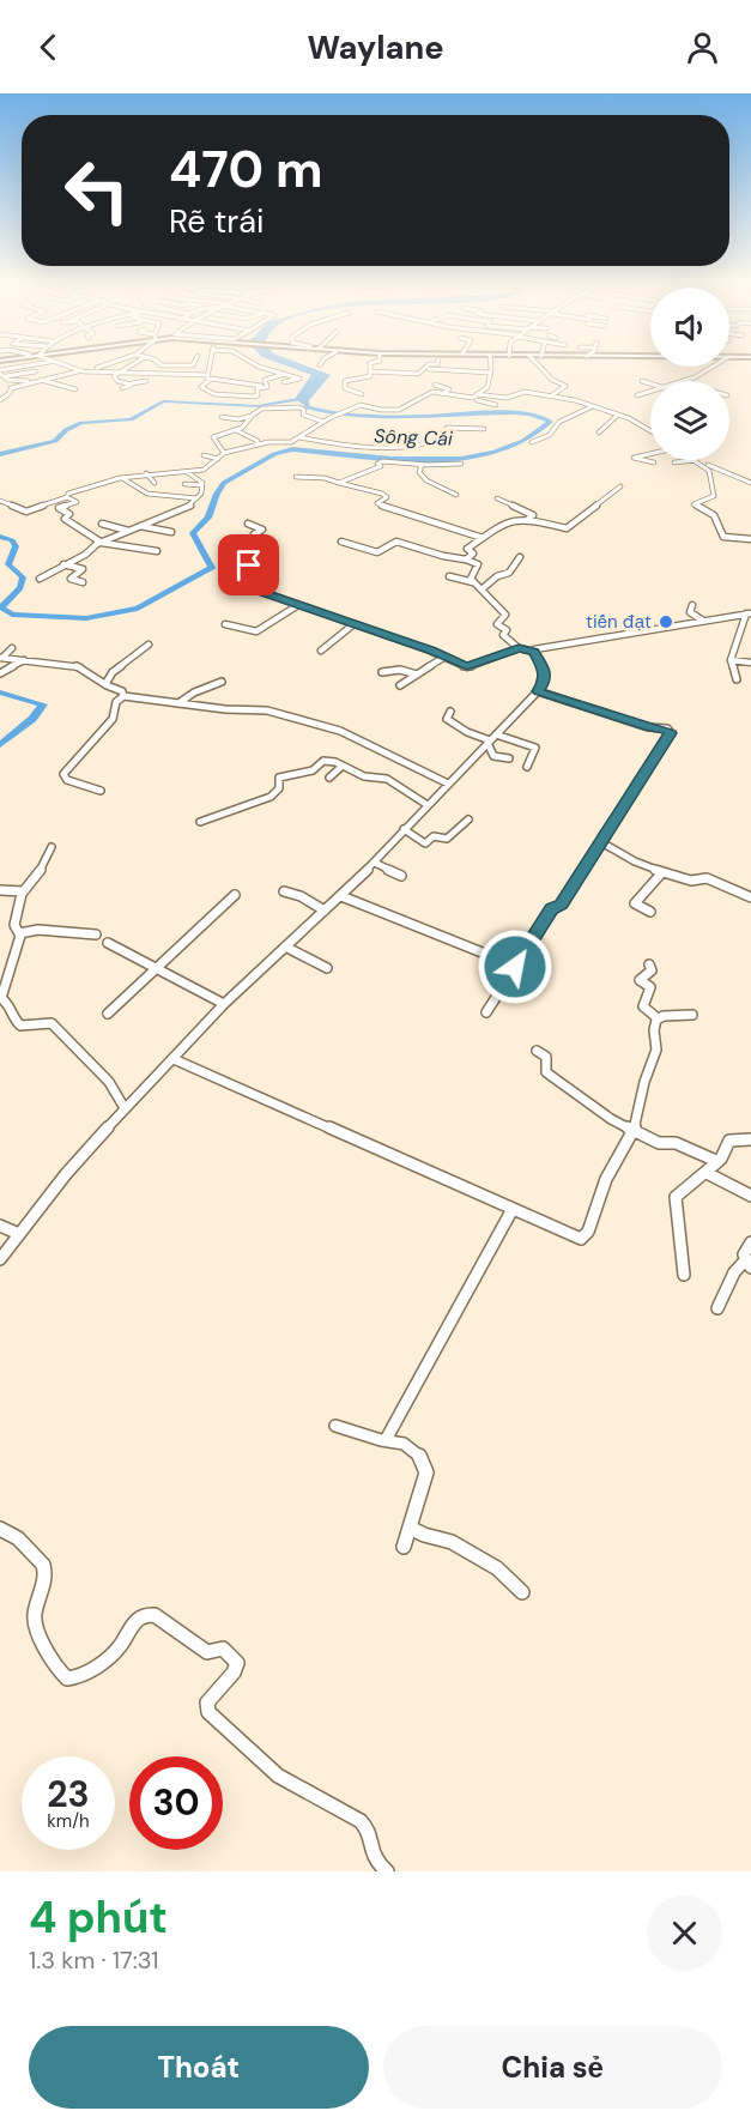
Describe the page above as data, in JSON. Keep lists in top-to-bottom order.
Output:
{
  "water": ["Sông Cái"],
  "places": ["tiến đạt"],
  "page": {
    "header": "Waylane",
    "turn": ["470 m", "Rẽ trái"],
    "speed": "23 km/h",
    "limit": "30",
    "heading": ["4 phút", "1.3 km · 17:31"],
    "buttons": ["Thoát", "Chia sẻ"]
  }
}
